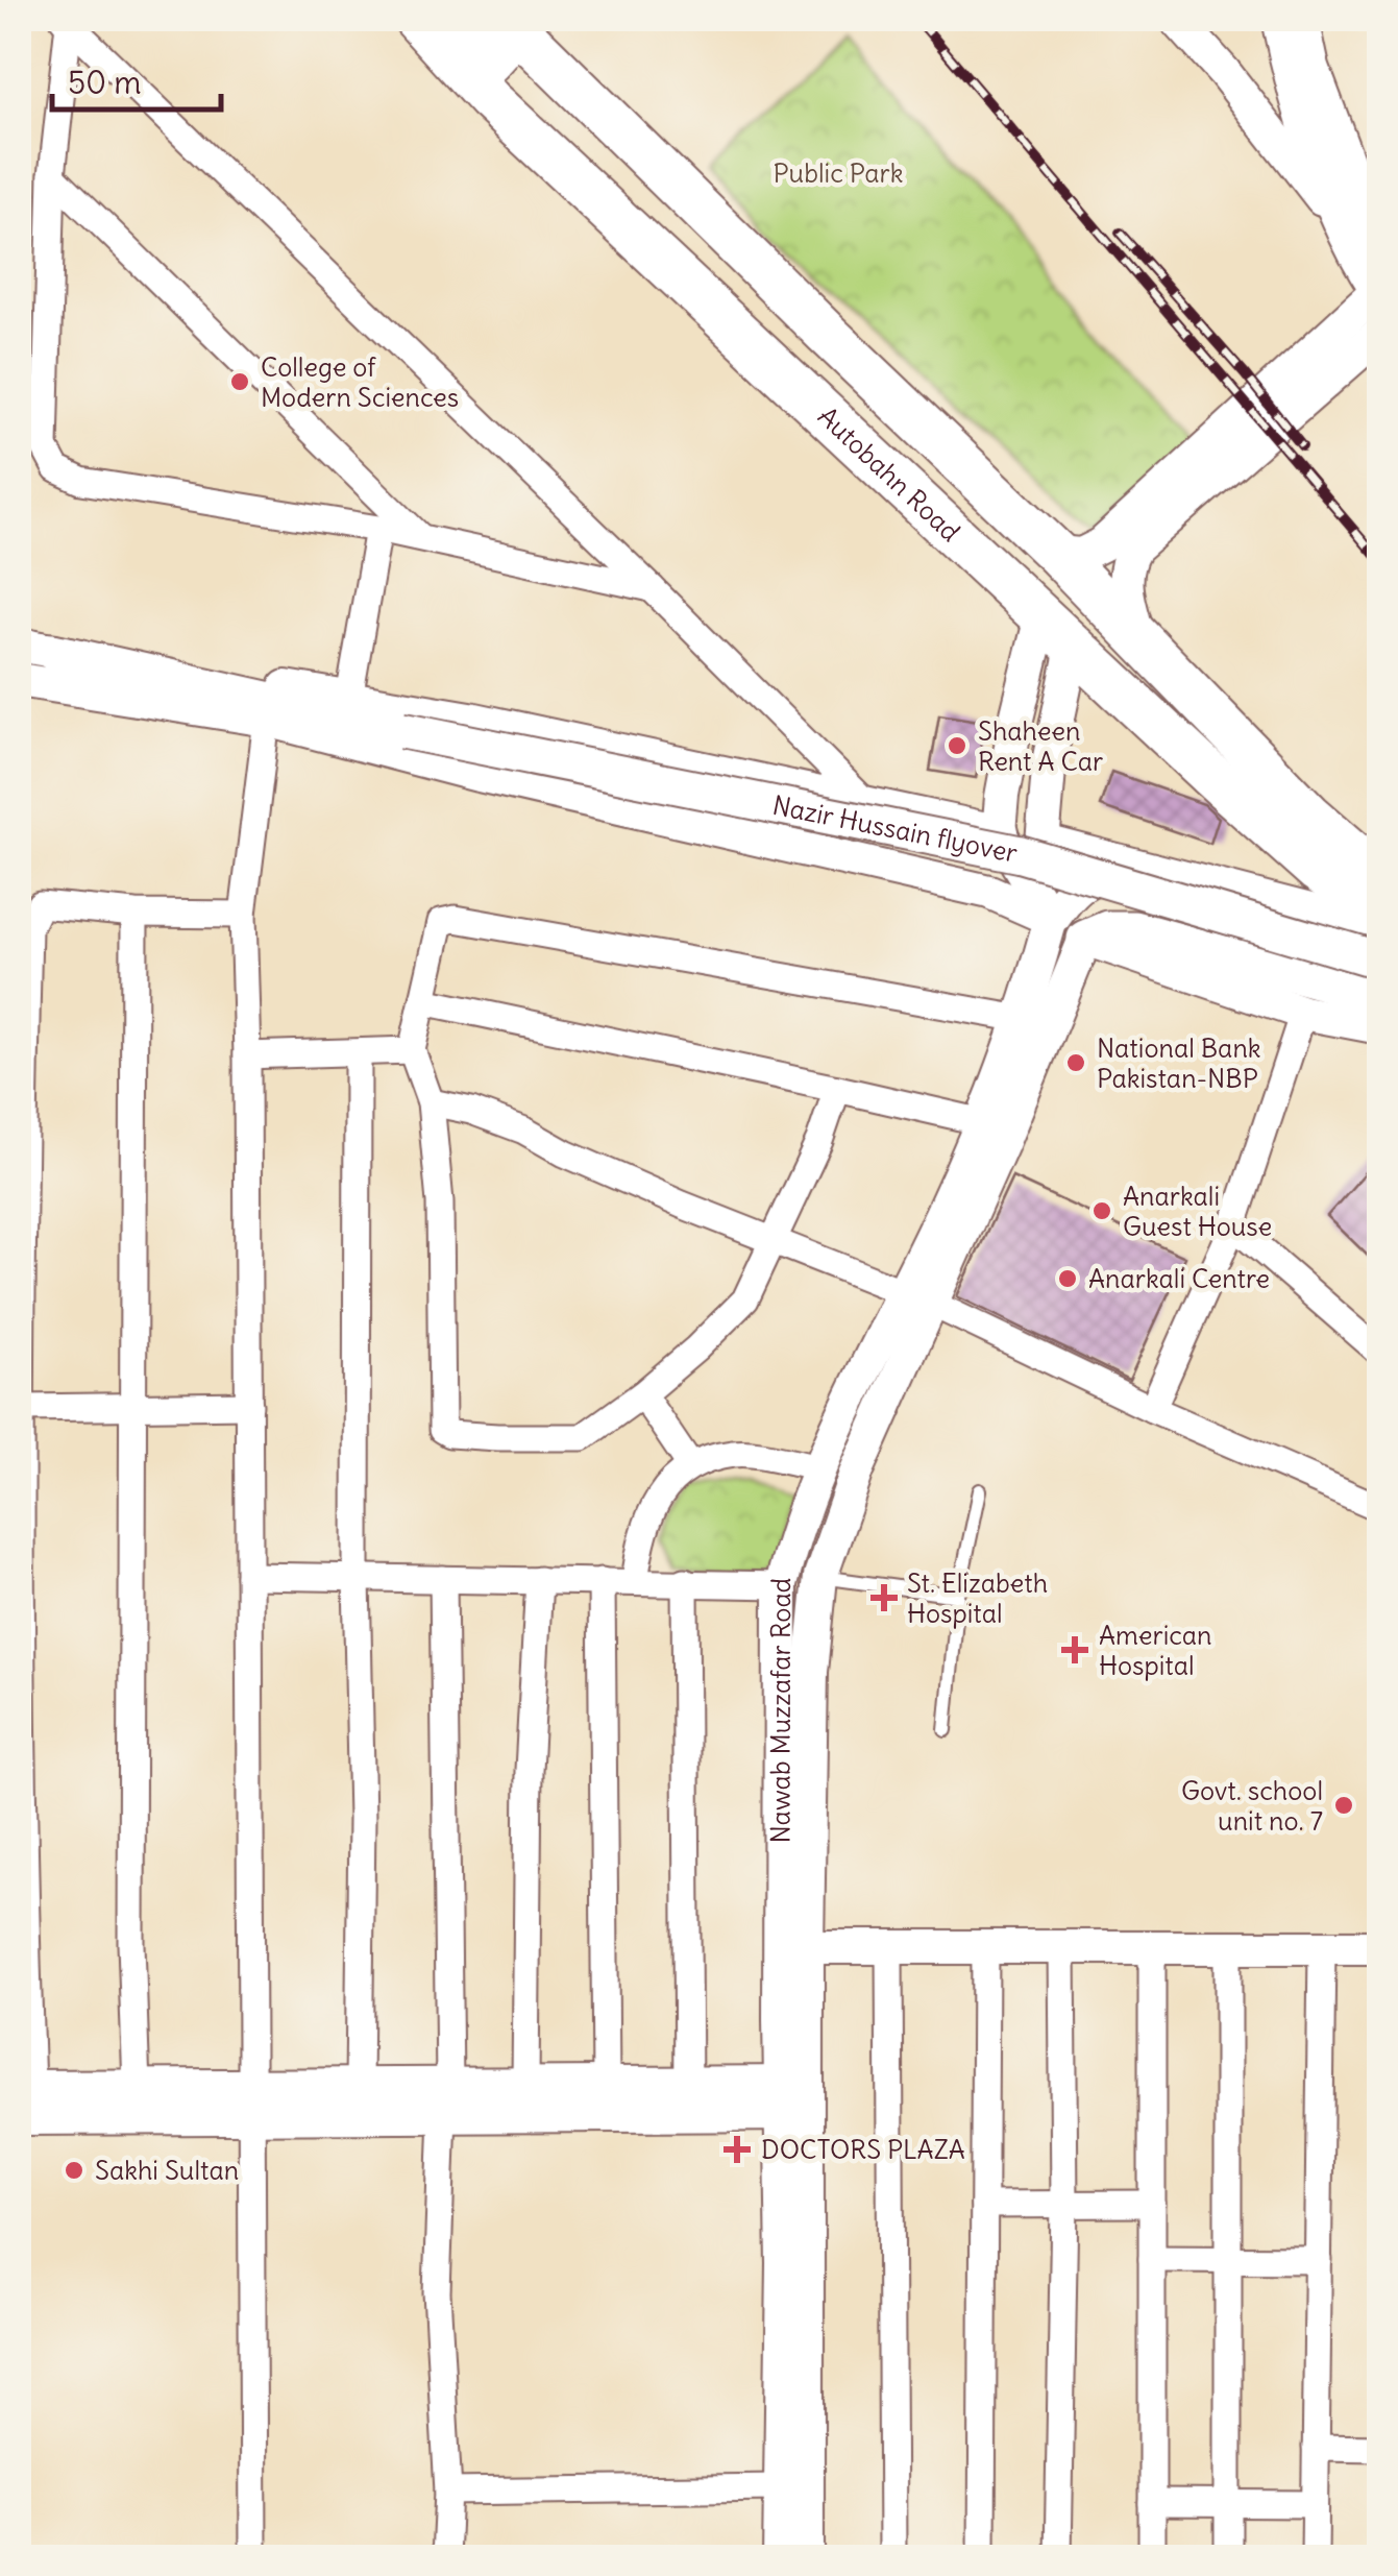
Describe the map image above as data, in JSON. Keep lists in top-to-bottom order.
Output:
{
  "streets": {
    "highway": ["Autobahn Road"],
    "main road": ["Nazir Hussain flyover"],
    "street": ["Nawab Muzzafar Road"]
  },
  "parks": ["Public Park"],
  "places": {
    "other": [
      "College of Modern Sciences",
      "Shaheen Rent A Car",
      "National Bank Pakistan-NBP",
      "Anarkali Guest House",
      "Anarkali Centre",
      "Govt. school unit no. 7",
      "Sakhi Sultan"
    ],
    "health": ["St. Elizabeth Hospital", "American Hospital", "DOCTORS PLAZA"]
  },
  "scale_bar": "50 m"
}
